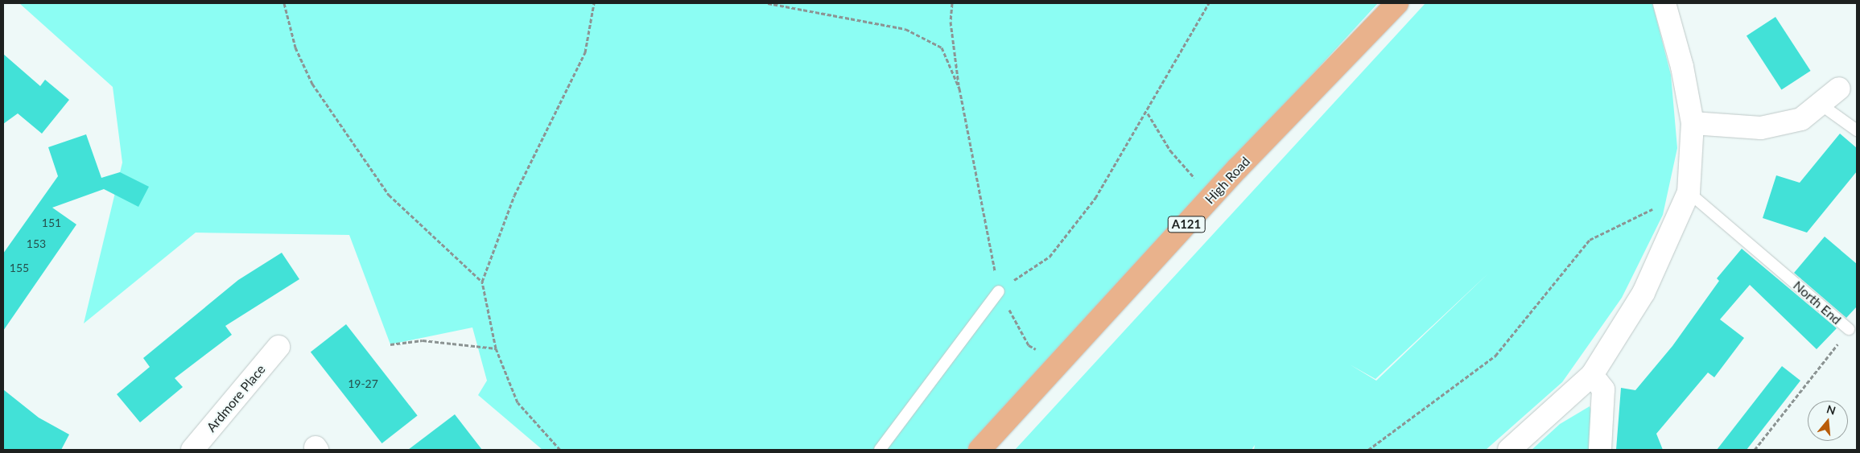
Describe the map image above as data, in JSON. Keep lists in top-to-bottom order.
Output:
{
  "streets": {
    "main road": ["High Road", "A121"],
    "street": ["Ardmore Place"],
    "lane": ["North End"]
  },
  "house_numbers": [
    "151",
    "153",
    "155",
    "19-27"
  ],
  "north": "top"
}
